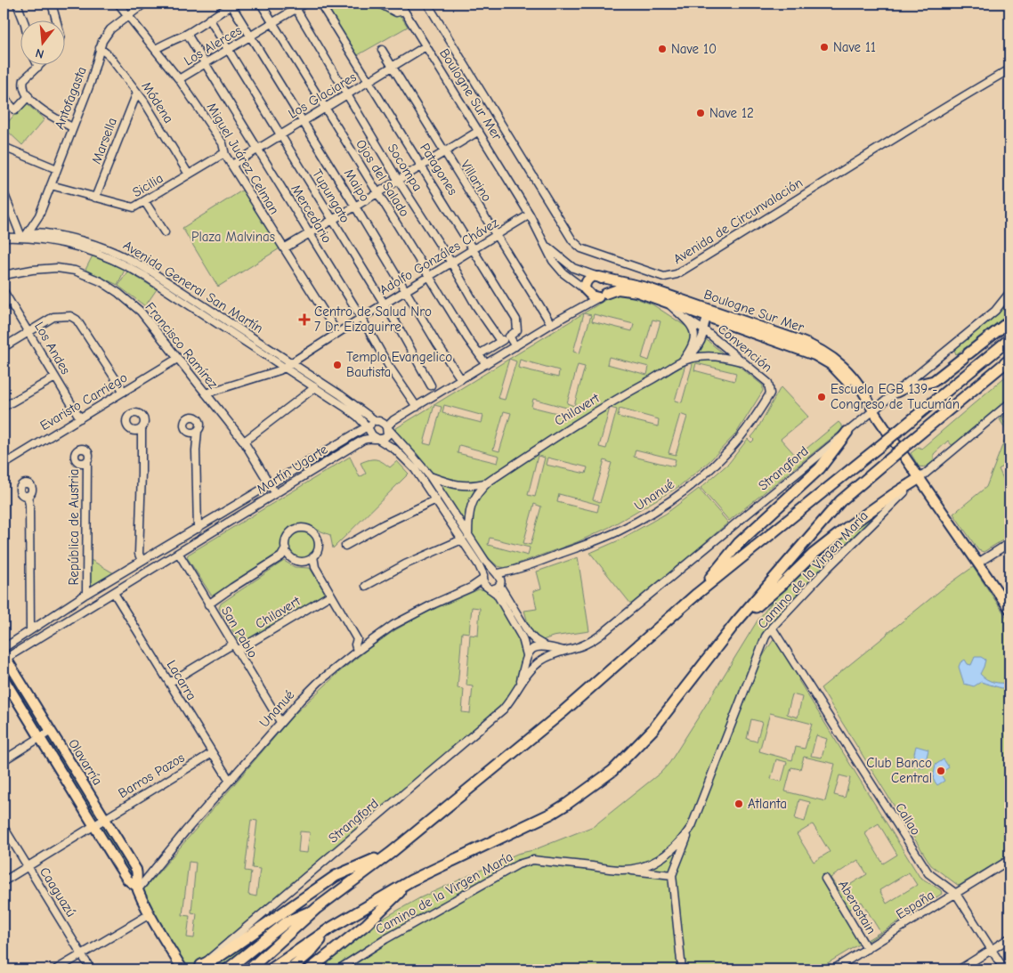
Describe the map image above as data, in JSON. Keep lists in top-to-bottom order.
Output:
{
  "streets": {
    "main road": ["Boulogne Sur Mer", "Olavarría"],
    "street": [
      "Los Alerces",
      "Los Glaciares",
      "Antofagasta",
      "Módena",
      "Marsella",
      "Miguel Juárez Celman",
      "Socompa",
      "Patagones",
      "Ojos del Salado",
      "Villarino",
      "Sicilia",
      "Maipo",
      "Tupungato",
      "Mercedario",
      "Avenida de Circunvalación",
      "Adolfo Gonzáles Chávez",
      "Avenida General San Martín",
      "Francisco Ramírez",
      "Los Andes",
      "Convención",
      "Evaristo Carriego",
      "Chilavert",
      "Strangford",
      "Martín Ugarte",
      "Unanué",
      "República de Austria",
      "Camino de la Virgen María",
      "San Pablo",
      "Lacarra",
      "Barros Pazos",
      "Callao",
      "Caaguazú",
      "España",
      "Aberastain"
    ]
  },
  "crossings": [
    ["Los Alerces", "Miguel Juárez Celman"],
    ["Los Alerces", "Socompa"],
    ["Los Alerces", "Ojos del Salado"],
    ["Los Alerces", "Maipo"],
    ["Los Alerces", "Tupungato"],
    ["Los Alerces", "Mercedario"],
    ["Boulogne Sur Mer", "Los Glaciares"],
    ["Boulogne Sur Mer", "Adolfo Gonzáles Chávez"],
    ["Boulogne Sur Mer", "Convención"],
    ["Boulogne Sur Mer", "Strangford"],
    ["Boulogne Sur Mer", "Camino de la Virgen María"],
    ["Los Glaciares", "Miguel Juárez Celman"],
    ["Los Glaciares", "Socompa"],
    ["Los Glaciares", "Patagones"],
    ["Los Glaciares", "Ojos del Salado"],
    ["Los Glaciares", "Villarino"],
    ["Los Glaciares", "Maipo"],
    ["Los Glaciares", "Tupungato"],
    ["Los Glaciares", "Mercedario"],
    ["Antofagasta", "Módena"],
    ["Antofagasta", "Miguel Juárez Celman"],
    ["Antofagasta", "Sicilia"],
    ["Antofagasta", "Avenida General San Martín"],
    ["Módena", "Marsella"],
    ["Módena", "Sicilia"],
    ["Marsella", "Sicilia"],
    ["Miguel Juárez Celman", "Sicilia"],
    ["Miguel Juárez Celman", "Adolfo Gonzáles Chávez"],
    ["Socompa", "Adolfo Gonzáles Chávez"],
    ["Patagones", "Adolfo Gonzáles Chávez"],
    ["Ojos del Salado", "Adolfo Gonzáles Chávez"],
    ["Villarino", "Adolfo Gonzáles Chávez"],
    ["Maipo", "Tupungato"],
    ["Maipo", "Adolfo Gonzáles Chávez"],
    ["Tupungato", "Adolfo Gonzáles Chávez"],
    ["Mercedario", "Adolfo Gonzáles Chávez"],
    ["Adolfo Gonzáles Chávez", "Avenida General San Martín"],
    ["Adolfo Gonzáles Chávez", "Francisco Ramírez"],
    ["Avenida General San Martín", "Chilavert"],
    ["Avenida General San Martín", "Strangford"],
    ["Avenida General San Martín", "Martín Ugarte"],
    ["Avenida General San Martín", "Unanué"],
    ["Francisco Ramírez", "Evaristo Carriego"],
    ["Francisco Ramírez", "Martín Ugarte"],
    ["Los Andes", "Evaristo Carriego"],
    ["Convención", "Unanué"],
    ["Chilavert", "San Pablo"],
    ["Martín Ugarte", "República de Austria"],
    ["Martín Ugarte", "San Pablo"],
    ["Martín Ugarte", "Lacarra"],
    ["Martín Ugarte", "Olavarría"],
    ["Unanué", "San Pablo"],
    ["Unanué", "Lacarra"],
    ["Unanué", "Olavarría"],
    ["Camino de la Virgen María", "Callao"],
    ["Lacarra", "Barros Pazos"],
    ["Olavarría", "Barros Pazos"],
    ["Barros Pazos", "Caaguazú"],
    ["Callao", "España"],
    ["España", "Aberastain"]
  ],
  "parks": ["Plaza Malvinas"],
  "places": {
    "other": [
      "Nave 11",
      "Nave 10",
      "Nave 12",
      "Templo Evangelico Bautista",
      "Escuela EGB 139 - Congreso de Tucumán",
      "Club Banco Central",
      "Atlanta"
    ],
    "health": ["Centro de Salud Nro 7 Dr. Eizaguirre"]
  },
  "north": "bottom"
}
